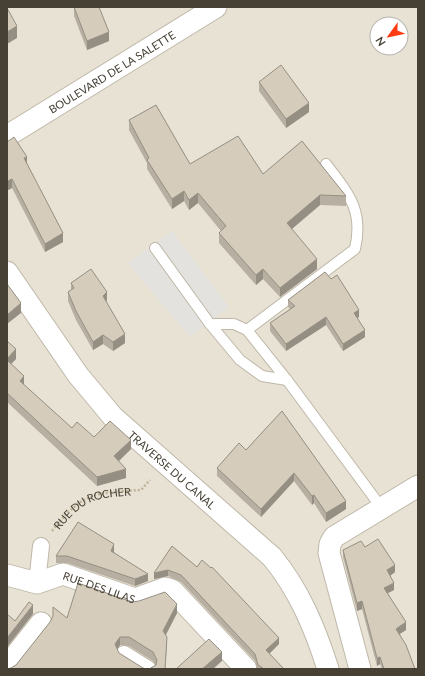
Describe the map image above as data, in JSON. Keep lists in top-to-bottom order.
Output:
{
  "streets": {
    "street": ["BOULEVARD DE LA SALETTE", "TRAVERSE DU CANAL", "RUE DES LILAS"],
    "path": ["RUE DU ROCHER"]
  },
  "north": "bottom left"
}
